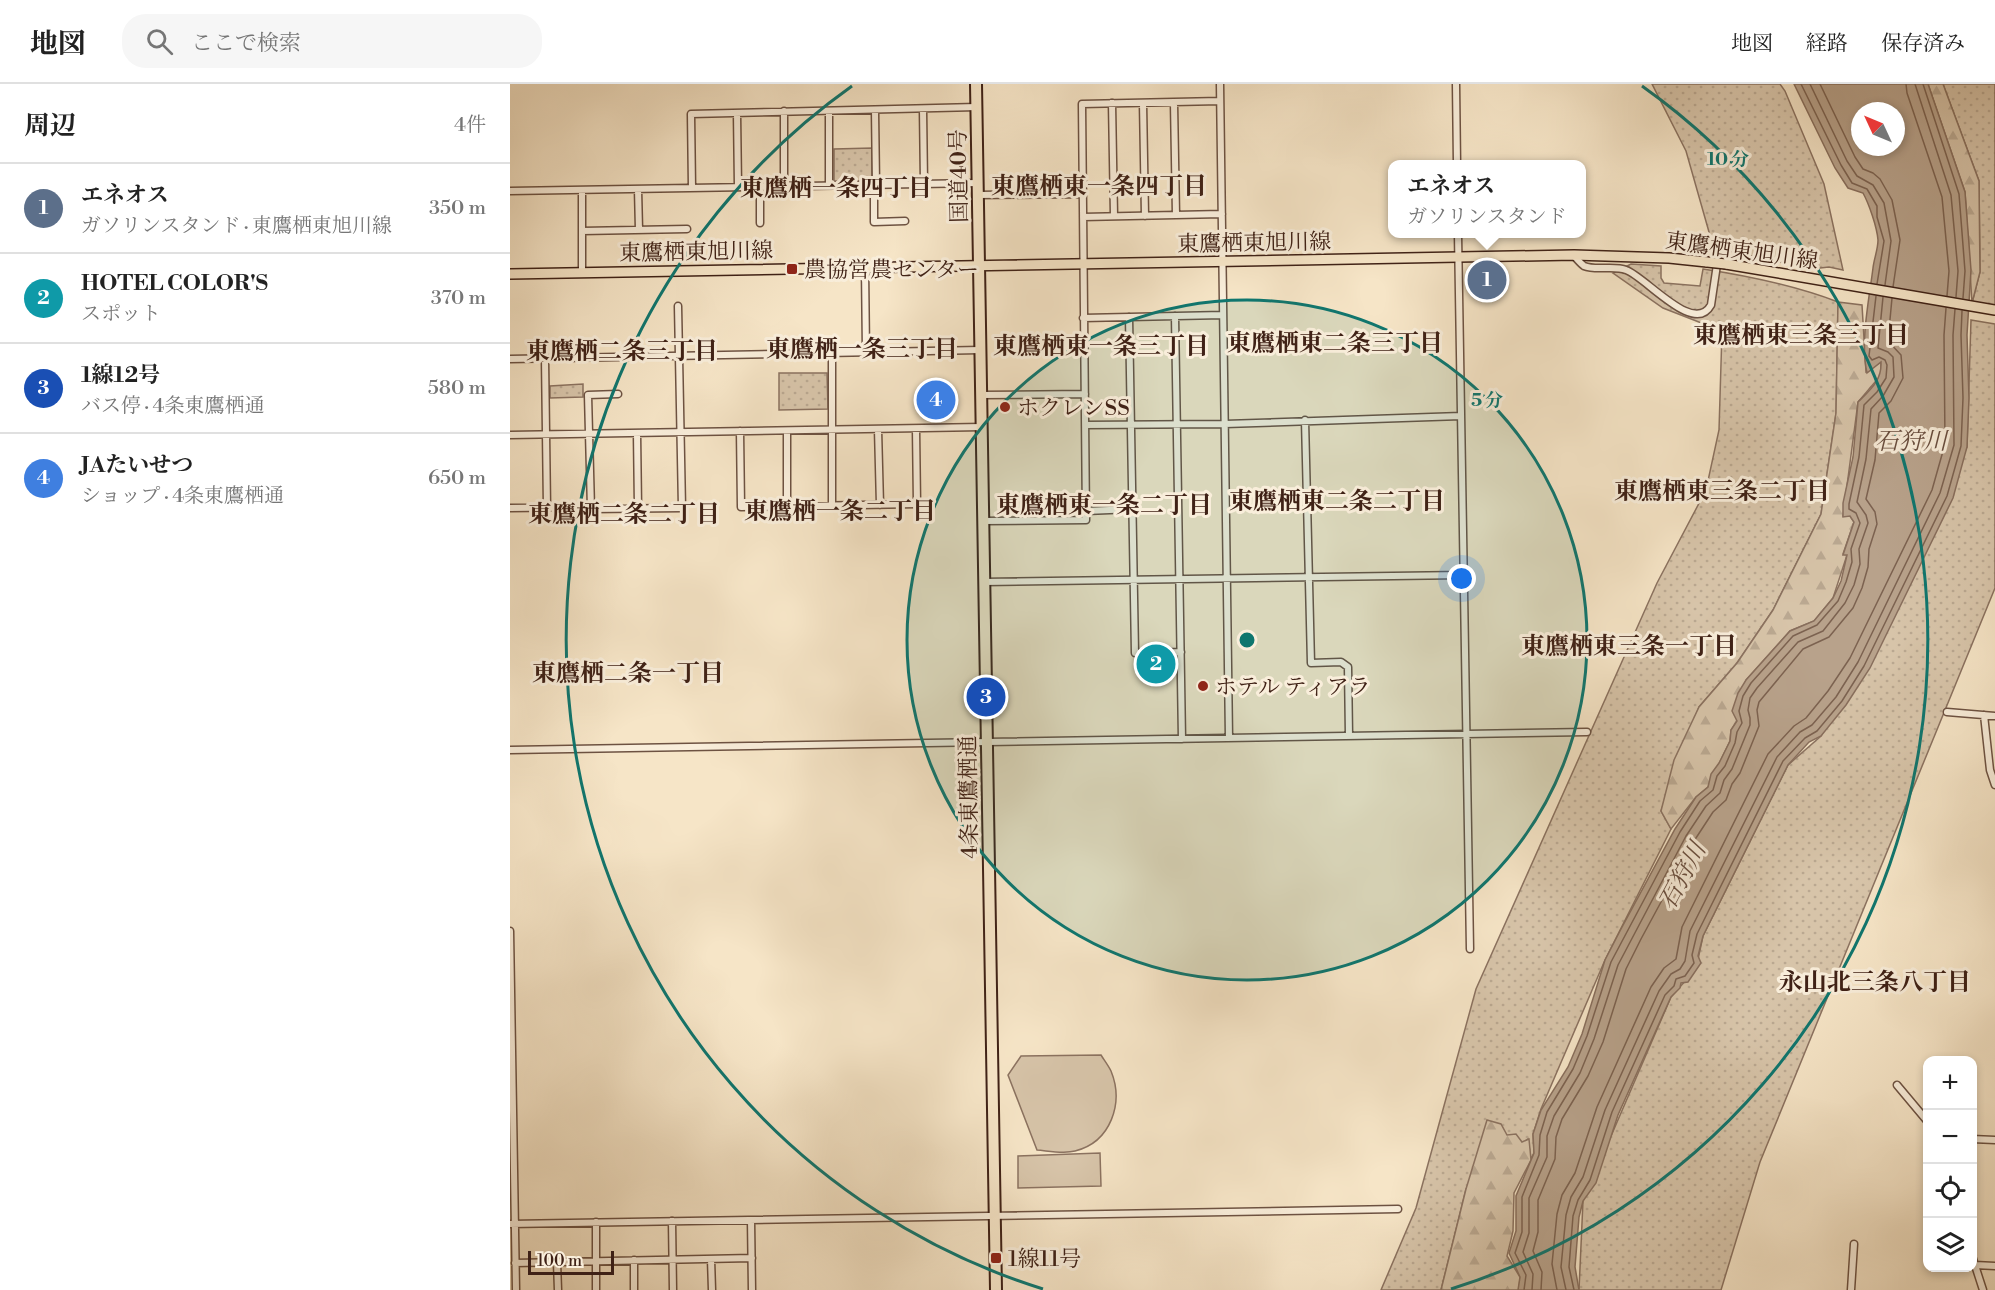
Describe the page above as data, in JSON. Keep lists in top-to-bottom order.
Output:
{
  "streets": {
    "highway": ["国道40号", "4条東鷹栖通"],
    "main road": ["東鷹栖東旭川線"]
  },
  "crossings": [
    ["国道40号", "東鷹栖東旭川線"],
    ["国道40号", "4条東鷹栖通"],
    ["東鷹栖東旭川線", "4条東鷹栖通"]
  ],
  "districts": [
    "東鷹栖東一条四丁目",
    "東鷹栖一条四丁目",
    "東鷹栖東三条三丁目",
    "東鷹栖東二条三丁目",
    "東鷹栖東一条三丁目",
    "東鷹栖一条三丁目",
    "東鷹栖二条三丁目",
    "東鷹栖東三条二丁目",
    "東鷹栖東二条二丁目",
    "東鷹栖東一条二丁目",
    "東鷹栖一条二丁目",
    "東鷹栖二条二丁目",
    "東鷹栖東三条一丁目",
    "東鷹栖二条一丁目",
    "永山北三条八丁目"
  ],
  "water": ["石狩川"],
  "places": {
    "transit": ["農協営農センター", "1線11号"],
    "other": ["ホクレンSS", "ホテル ティアラ"]
  },
  "scale_bar": "100 m",
  "north": "top left",
  "page": {
    "header": "地図",
    "search": "ここで検索",
    "nav": ["地図", "経路", "保存済み"],
    "heading": ["周辺", "4件"],
    "popup": ["エネオス", "ガソリンスタンド"],
    "list": [
      {
        "mark": "1",
        "name": "エネオス",
        "note": "ガソリンスタンド · 東鷹栖東旭川線",
        "value": "350 m"
      },
      {
        "mark": "2",
        "name": "HOTEL COLOR'S",
        "note": "スポット",
        "value": "370 m"
      },
      {
        "mark": "3",
        "name": "1線12号",
        "note": "バス停 · 4条東鷹栖通",
        "value": "580 m"
      },
      {
        "mark": "4",
        "name": "JAたいせつ",
        "note": "ショップ · 4条東鷹栖通",
        "value": "650 m"
      }
    ],
    "pins": [
      "1",
      "4",
      "2",
      "3"
    ],
    "map_buttons": ["+", "−"],
    "scale": "100 m"
  },
  "rings": ["10 分", "5 分"]
}
